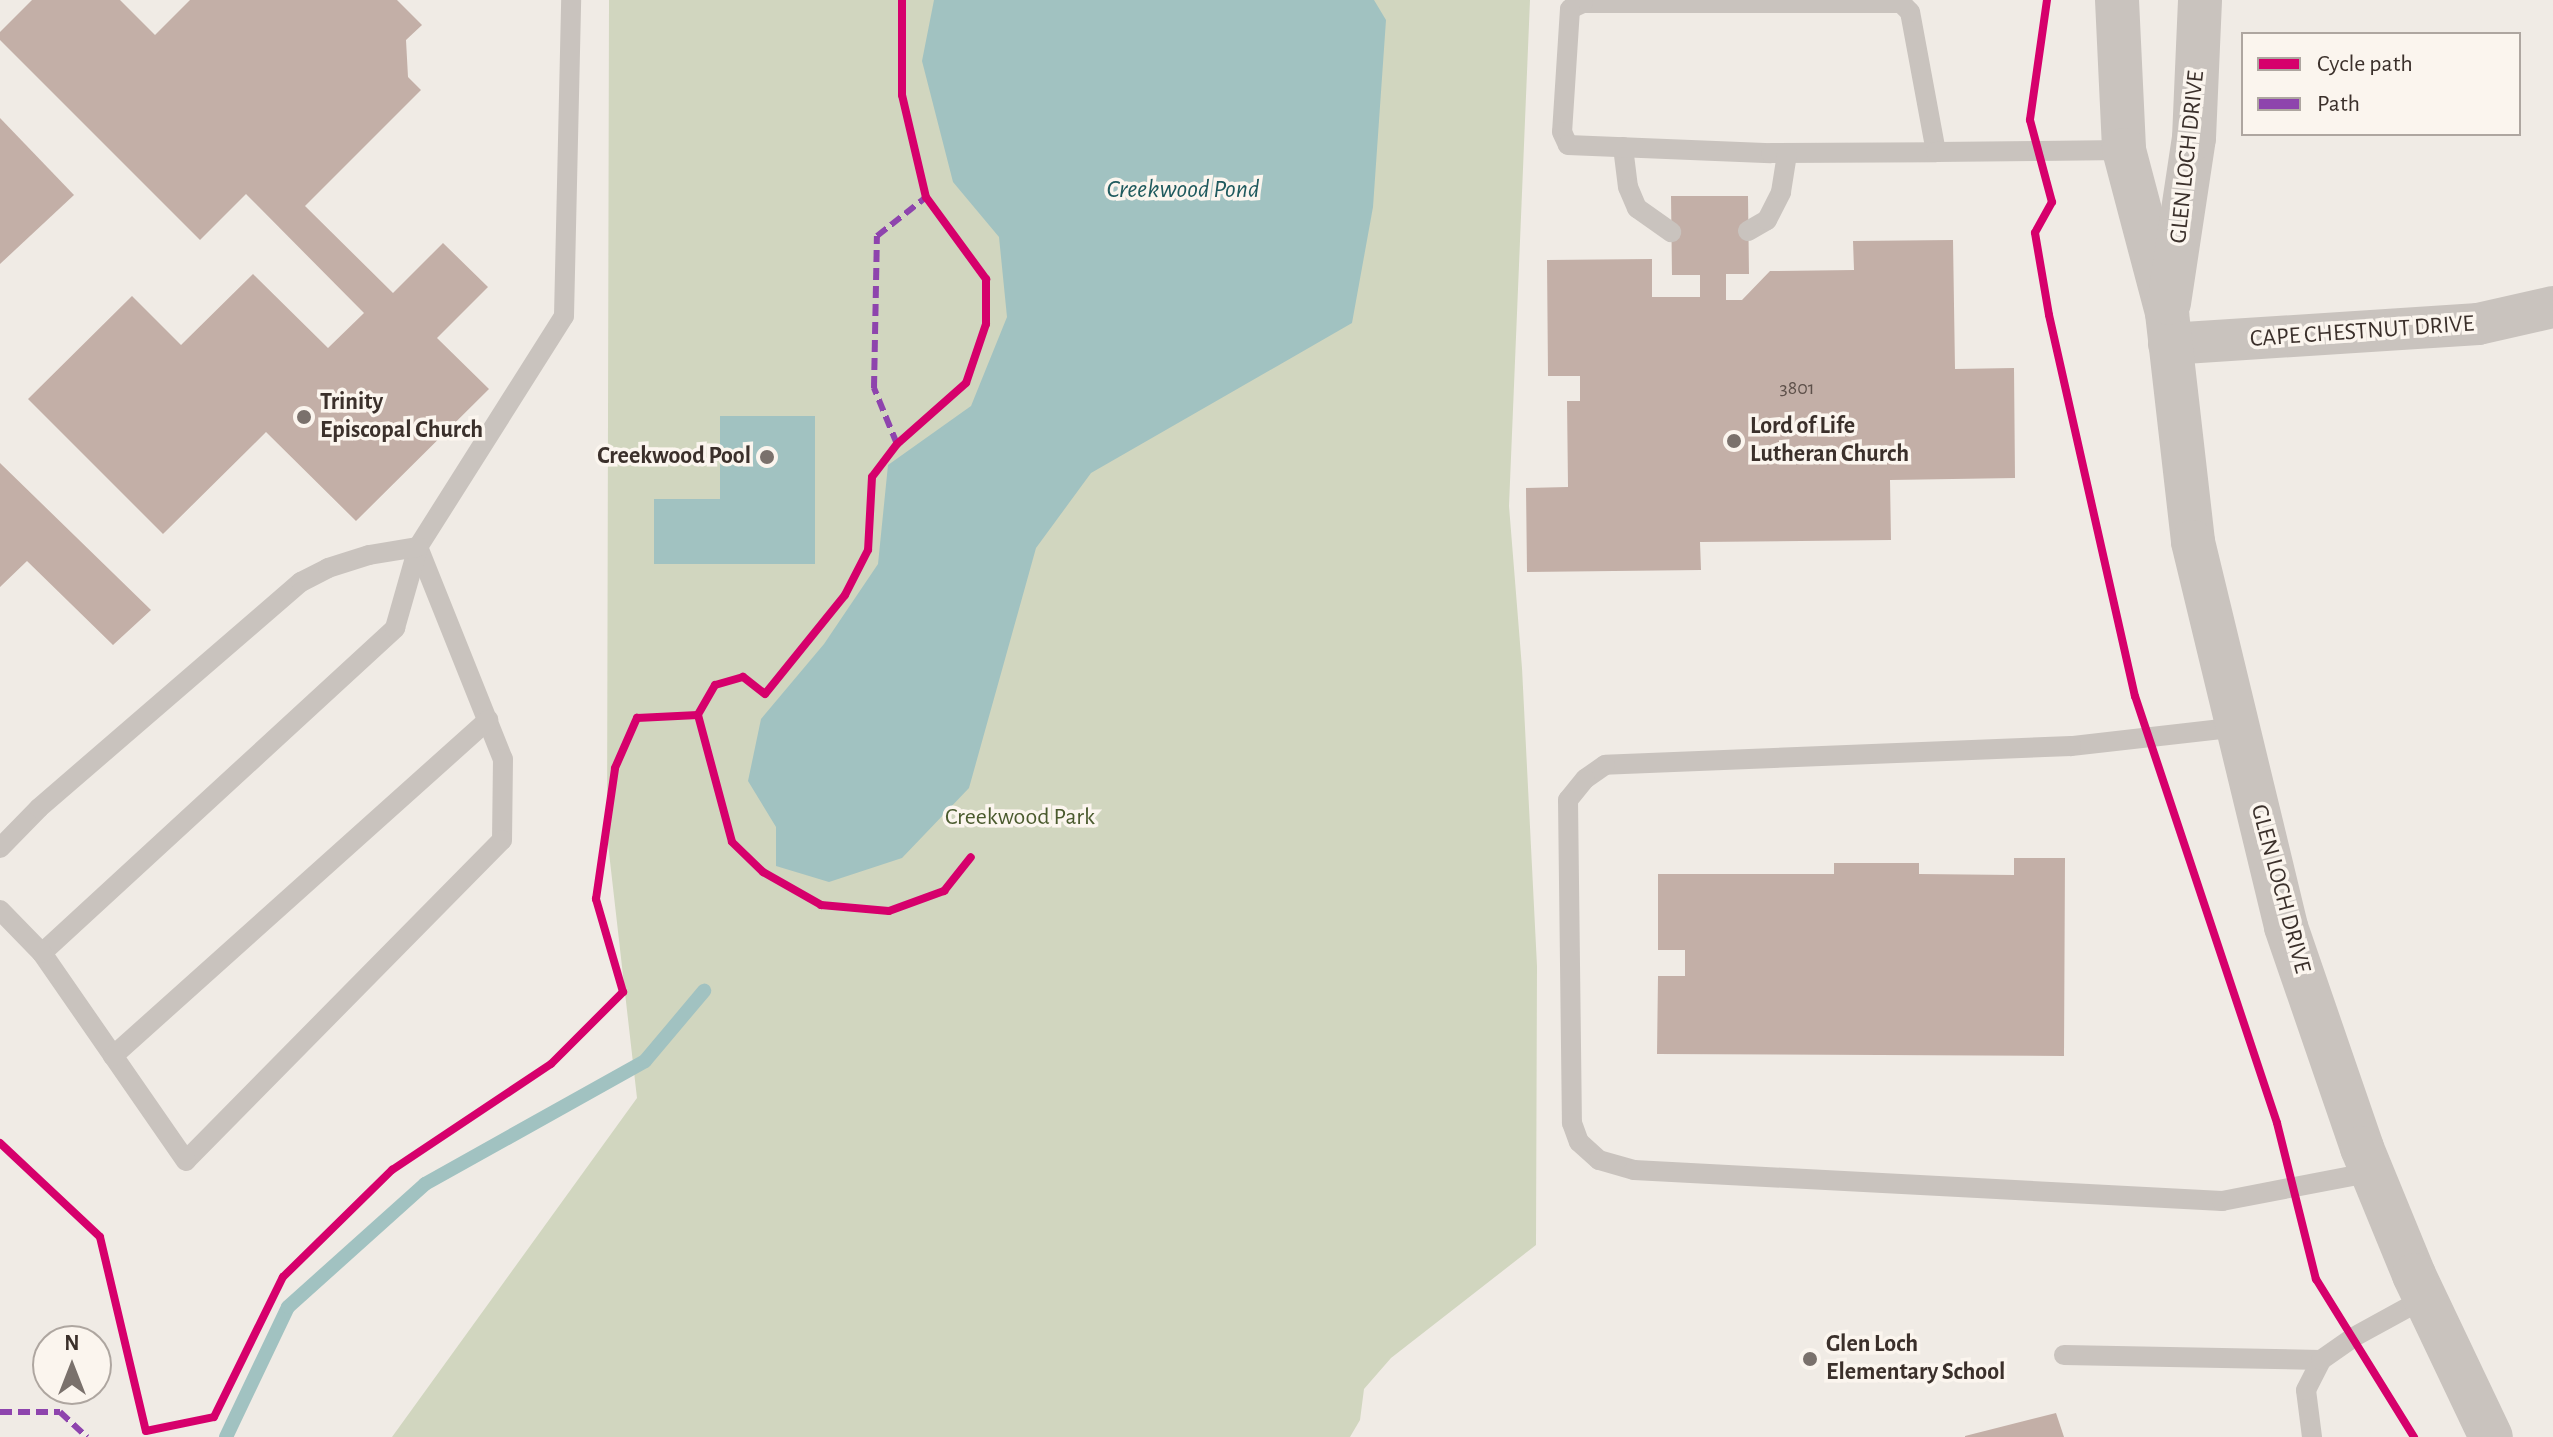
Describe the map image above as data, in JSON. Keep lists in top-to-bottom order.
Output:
{
  "streets": {
    "street": ["GLEN LOCH DRIVE", "CAPE CHESTNUT DRIVE"]
  },
  "crossings": [
    ["GLEN LOCH DRIVE", "CAPE CHESTNUT DRIVE"]
  ],
  "water": ["Creekwood Pond"],
  "parks": ["Creekwood Park"],
  "places": [
    "Trinity Episcopal Church",
    "Lord of Life Lutheran Church",
    "Creekwood Pool",
    "Glen Loch Elementary School"
  ],
  "house_numbers": ["3801"],
  "legend": ["Cycle path", "Path"],
  "north": "top"
}
